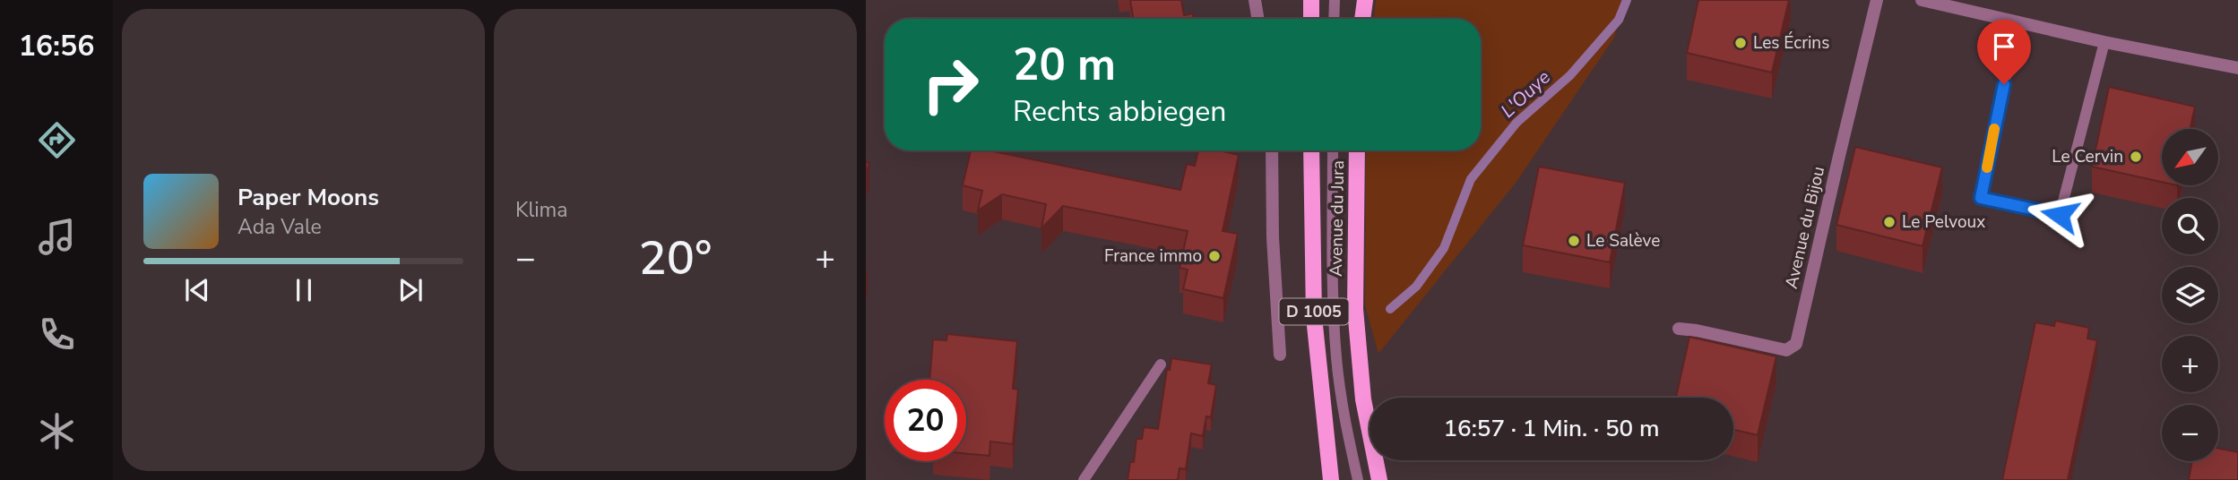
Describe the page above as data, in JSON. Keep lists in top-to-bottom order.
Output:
{
  "streets": {
    "main road": ["Avenue du Jura", "D 1005"],
    "street": ["Avenue du Bijou"]
  },
  "water": ["L'Ouye"],
  "places": [
    "Les Écrins",
    "Le Cervin",
    "Le Pelvoux",
    "Le Salève",
    "France immo"
  ],
  "north": "bottom left",
  "page": {
    "tabs": "16:56",
    "tile": "Klima",
    "turn": ["20 m", "Rechts abbiegen"],
    "map_buttons": ["+", "−"],
    "song": ["Paper Moons", "Ada Vale"],
    "heat": ["−", "20°", "+"],
    "limit": "20",
    "trip": "16:57 · 1 Min. · 50 m"
  }
}
